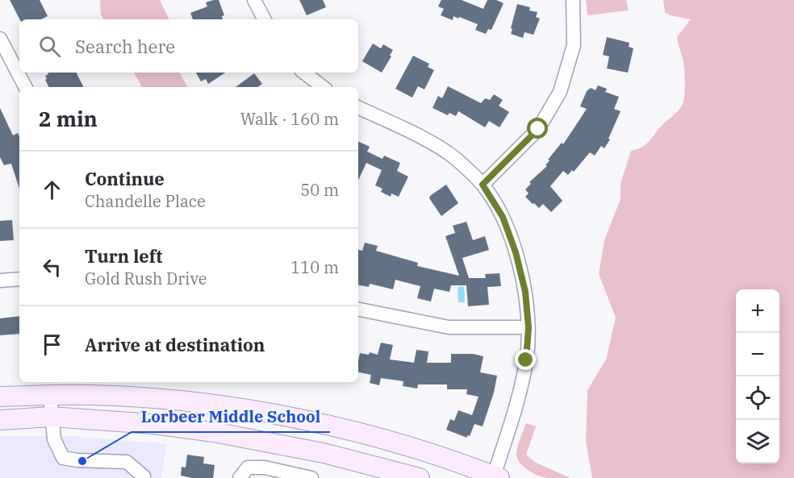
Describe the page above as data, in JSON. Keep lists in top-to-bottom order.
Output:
{
  "places": ["Lorbeer Middle School"],
  "page": {
    "search": "Search here",
    "heading": ["2 min", "Walk · 160 m"],
    "list": [
      ["Continue", "Chandelle Place", "50 m"],
      ["Turn left", "Gold Rush Drive", "110 m"],
      "Arrive at destination"
    ],
    "map_buttons": ["+", "−"]
  }
}
